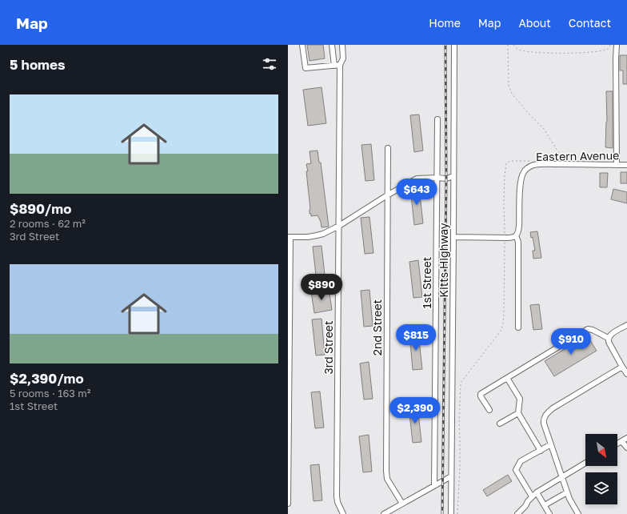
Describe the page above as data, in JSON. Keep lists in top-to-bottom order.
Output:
{
  "streets": {
    "street": [
      "Eastern Avenue",
      "Kitts Highway",
      "1st Street",
      "2nd Street",
      "3rd Street"
    ]
  },
  "north": "bottom right",
  "page": {
    "header": "Map",
    "nav": [
      "Home",
      "Map",
      "About",
      "Contact"
    ],
    "heading": "5 homes",
    "list": [
      {
        "name": "$890/mo",
        "note": "2 rooms · 62 m² · 3rd Street"
      },
      {
        "name": "$2,390/mo",
        "note": "5 rooms · 163 m² · 1st Street"
      }
    ],
    "price": [
      "$643",
      "$890",
      "$815",
      "$910",
      "$2,390"
    ]
  }
}
